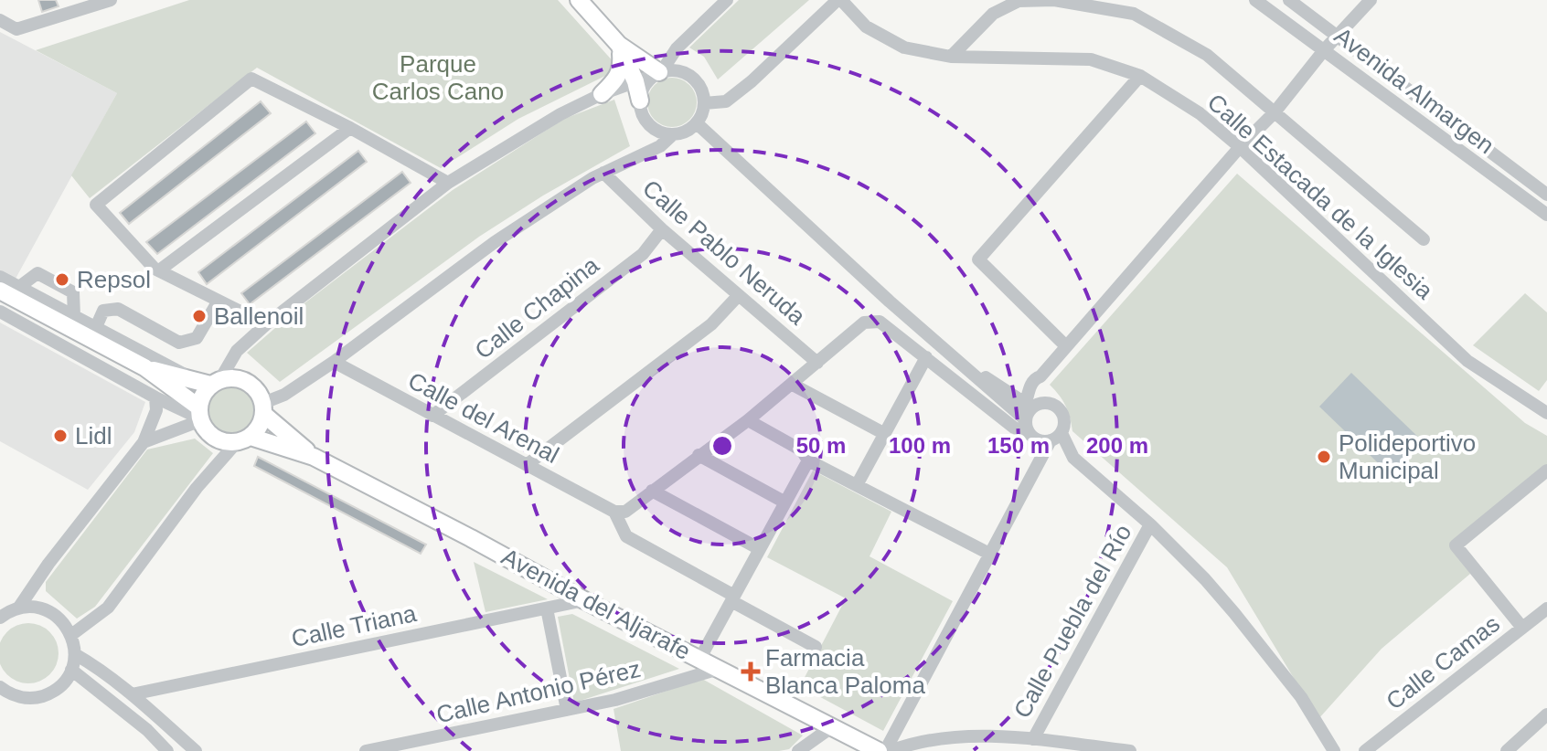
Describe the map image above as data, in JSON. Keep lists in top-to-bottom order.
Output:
{
  "streets": {
    "main road": ["Avenida del Aljarafe"],
    "street": [
      "Avenida Almargen",
      "Calle Estacada de la Iglesia",
      "Calle Pablo Neruda",
      "Calle Chapina",
      "Calle del Arenal",
      "Calle Puebla del Río",
      "Calle Triana",
      "Calle Camas",
      "Calle Antonio Pérez"
    ]
  },
  "crossings": [
    ["Calle Pablo Neruda", "Calle Chapina"],
    ["Calle Chapina", "Calle del Arenal"],
    ["Avenida del Aljarafe", "Calle Triana"],
    ["Avenida del Aljarafe", "Calle Antonio Pérez"]
  ],
  "parks": ["Parque Carlos Cano"],
  "places": {
    "other": [
      "Repsol",
      "Ballenoil",
      "Lidl",
      "Polideportivo Municipal"
    ],
    "health": ["Farmacia Blanca Paloma"]
  },
  "rings": [
    "50 m",
    "100 m",
    "150 m",
    "200 m"
  ]
}
